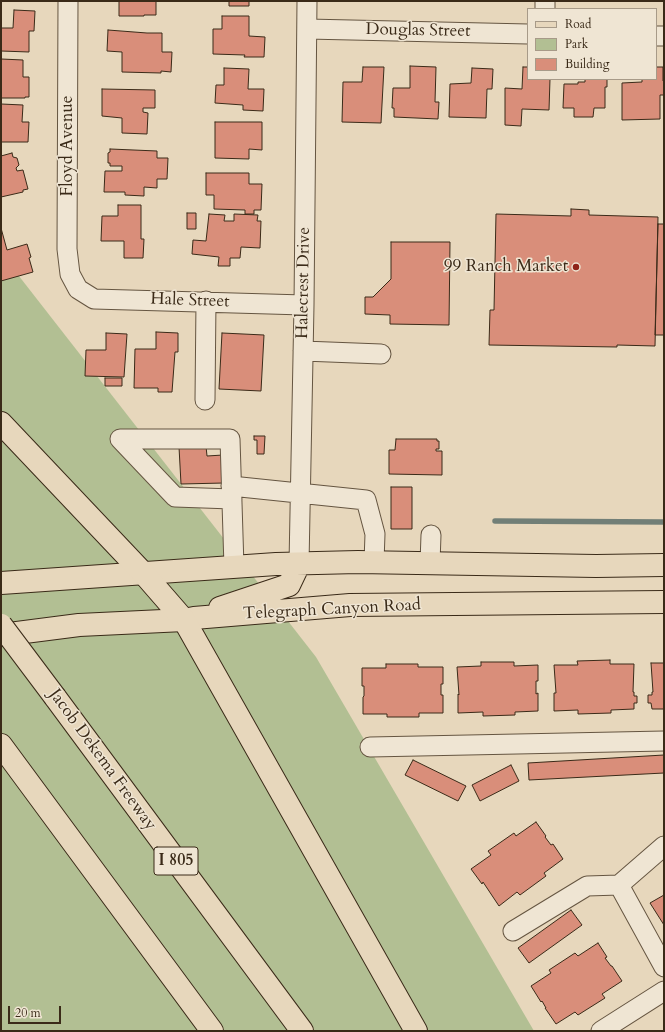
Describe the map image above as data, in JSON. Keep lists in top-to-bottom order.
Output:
{
  "streets": {
    "main road": ["Telegraph Canyon Road", "Jacob Dekema Freeway", "I 805"],
    "street": [
      "Douglas Street",
      "Floyd Avenue",
      "Halecrest Drive",
      "Hale Street"
    ]
  },
  "crossings": [
    ["Douglas Street", "Halecrest Drive"],
    ["Floyd Avenue", "Hale Street"],
    ["Halecrest Drive", "Hale Street"]
  ],
  "places": ["99 Ranch Market"],
  "legend": ["Road", "Park", "Building"],
  "scale_bar": "20 m"
}
